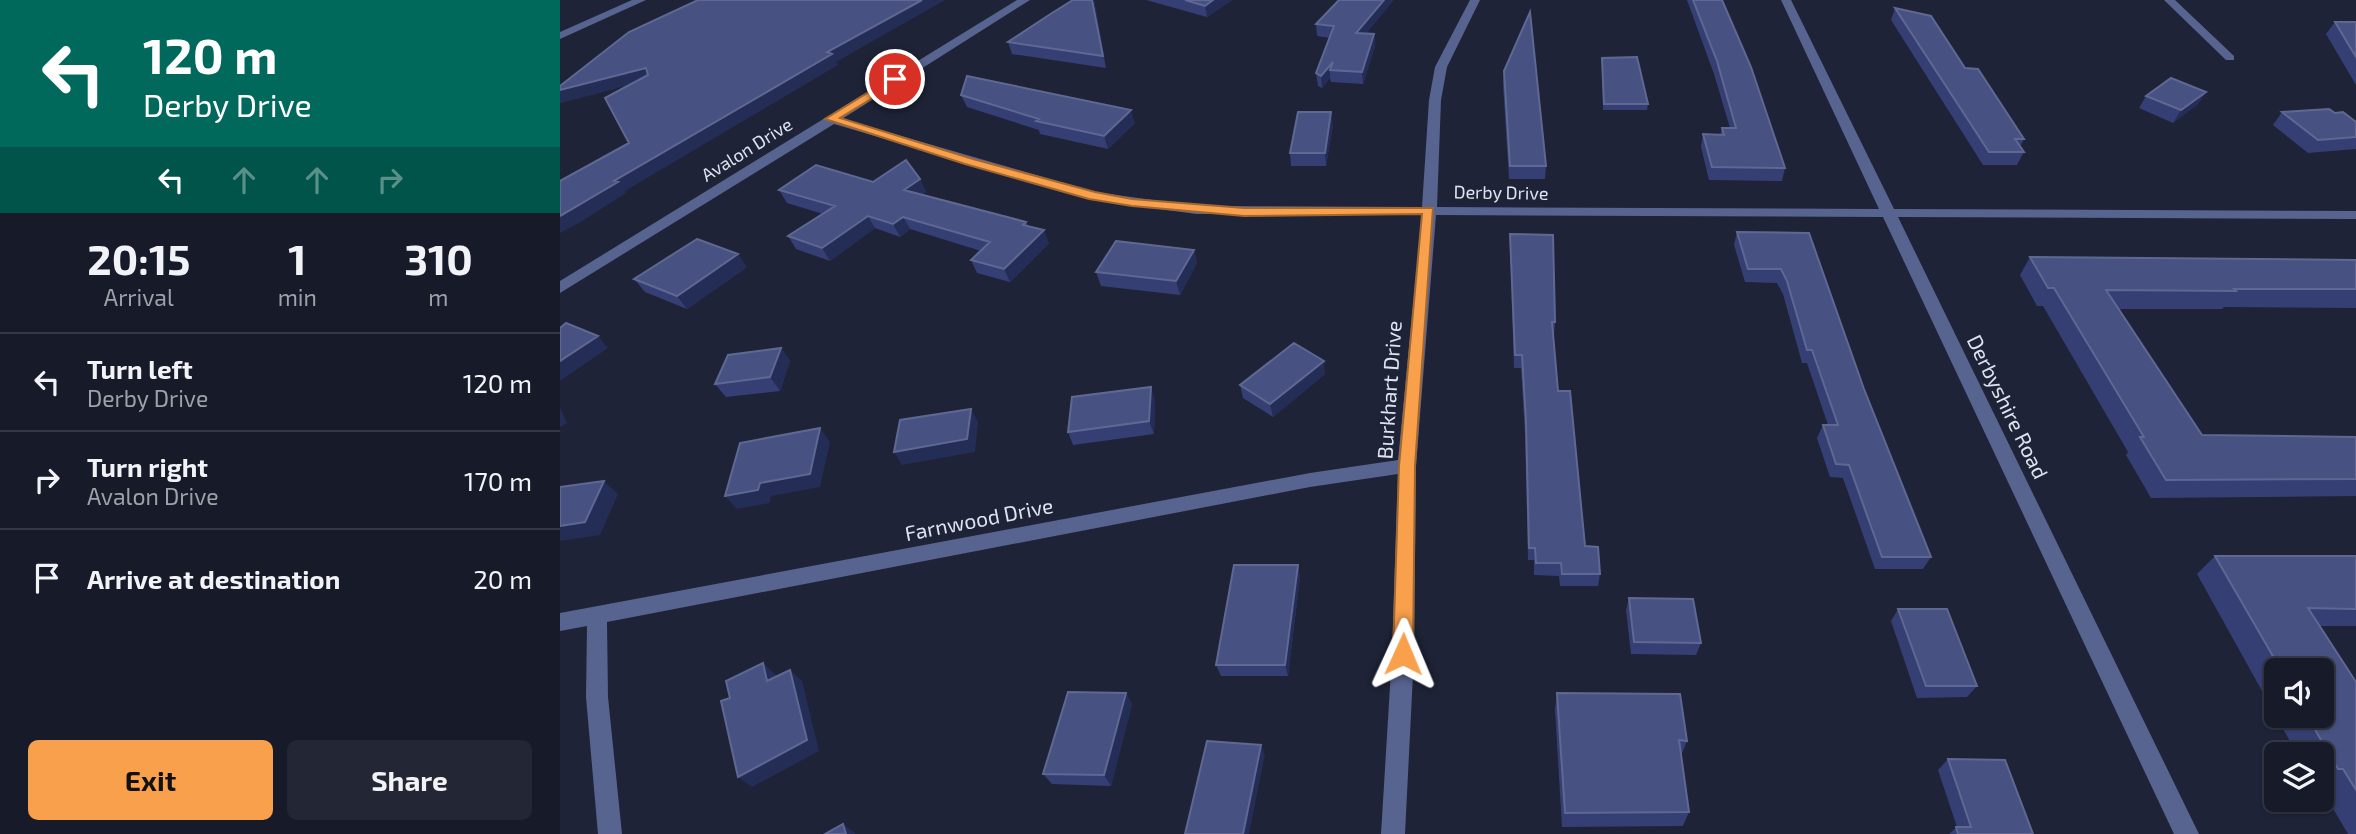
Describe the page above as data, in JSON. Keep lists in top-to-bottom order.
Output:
{
  "streets": {
    "street": [
      "Avalon Drive",
      "Derby Drive",
      "Burkhart Drive",
      "Derbyshire Road",
      "Farnwood Drive"
    ]
  },
  "crossings": [
    ["Avalon Drive", "Derby Drive"],
    ["Derby Drive", "Burkhart Drive"],
    ["Derby Drive", "Derbyshire Road"],
    ["Burkhart Drive", "Farnwood Drive"]
  ],
  "page": {
    "turn": ["120 m", "Derby Drive"],
    "eta": [
      "20:15",
      "Arrival",
      "1",
      "min",
      "310",
      "m"
    ],
    "list": [
      {
        "name": "Turn left",
        "note": "Derby Drive",
        "value": "120 m"
      },
      {
        "name": "Turn right",
        "note": "Avalon Drive",
        "value": "170 m"
      },
      {
        "name": "Arrive at destination",
        "value": "20 m"
      }
    ],
    "buttons": ["Exit", "Share"]
  }
}
